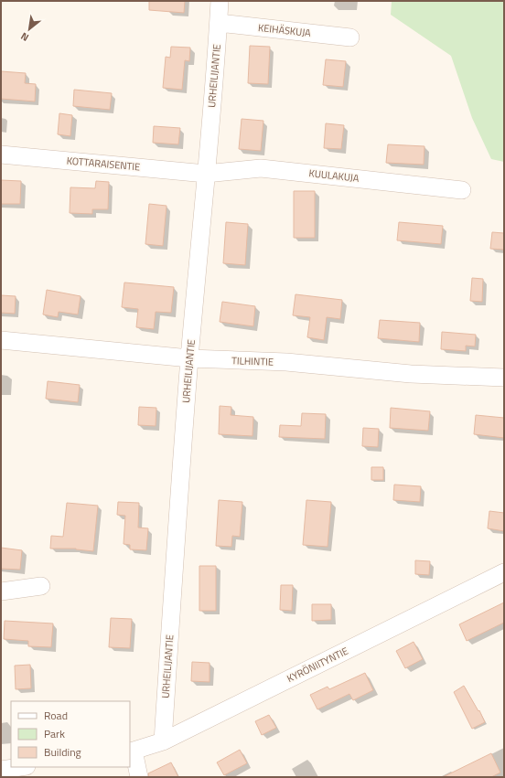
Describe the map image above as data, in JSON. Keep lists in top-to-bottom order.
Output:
{
  "streets": {
    "street": [
      "KEIHÄSKUJA",
      "URHEILIJANTIE",
      "KOTTARAISENTIE",
      "KUULAKUJA",
      "TILHINTIE",
      "KYRÖNIITYNTIE"
    ]
  },
  "crossings": [
    ["KEIHÄSKUJA", "URHEILIJANTIE"],
    ["URHEILIJANTIE", "KOTTARAISENTIE"],
    ["URHEILIJANTIE", "KUULAKUJA"],
    ["URHEILIJANTIE", "TILHINTIE"],
    ["URHEILIJANTIE", "KYRÖNIITYNTIE"],
    ["KOTTARAISENTIE", "KUULAKUJA"]
  ],
  "legend": ["Road", "Park", "Building"],
  "north": "bottom left"
}
